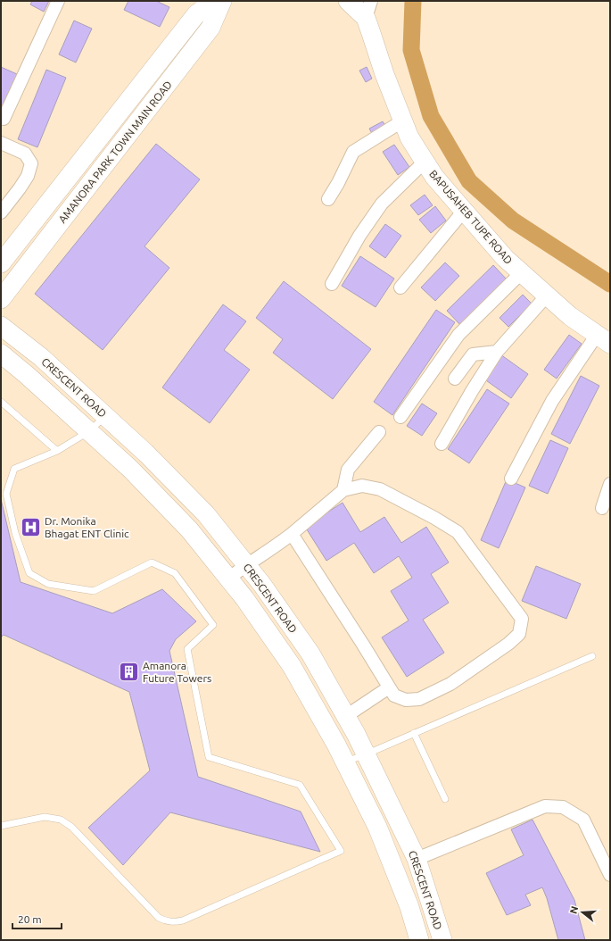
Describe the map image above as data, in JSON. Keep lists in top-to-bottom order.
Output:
{
  "streets": {
    "main road": ["AMANORA PARK TOWN MAIN ROAD", "BAPUSAHEB TUPE ROAD", "CRESCENT ROAD"]
  },
  "places": {
    "hospital": ["Dr. Monika Bhagat ENT Clinic"],
    "building": ["Amanora Future Towers"]
  },
  "scale_bar": "20 m",
  "north": "left"
}
